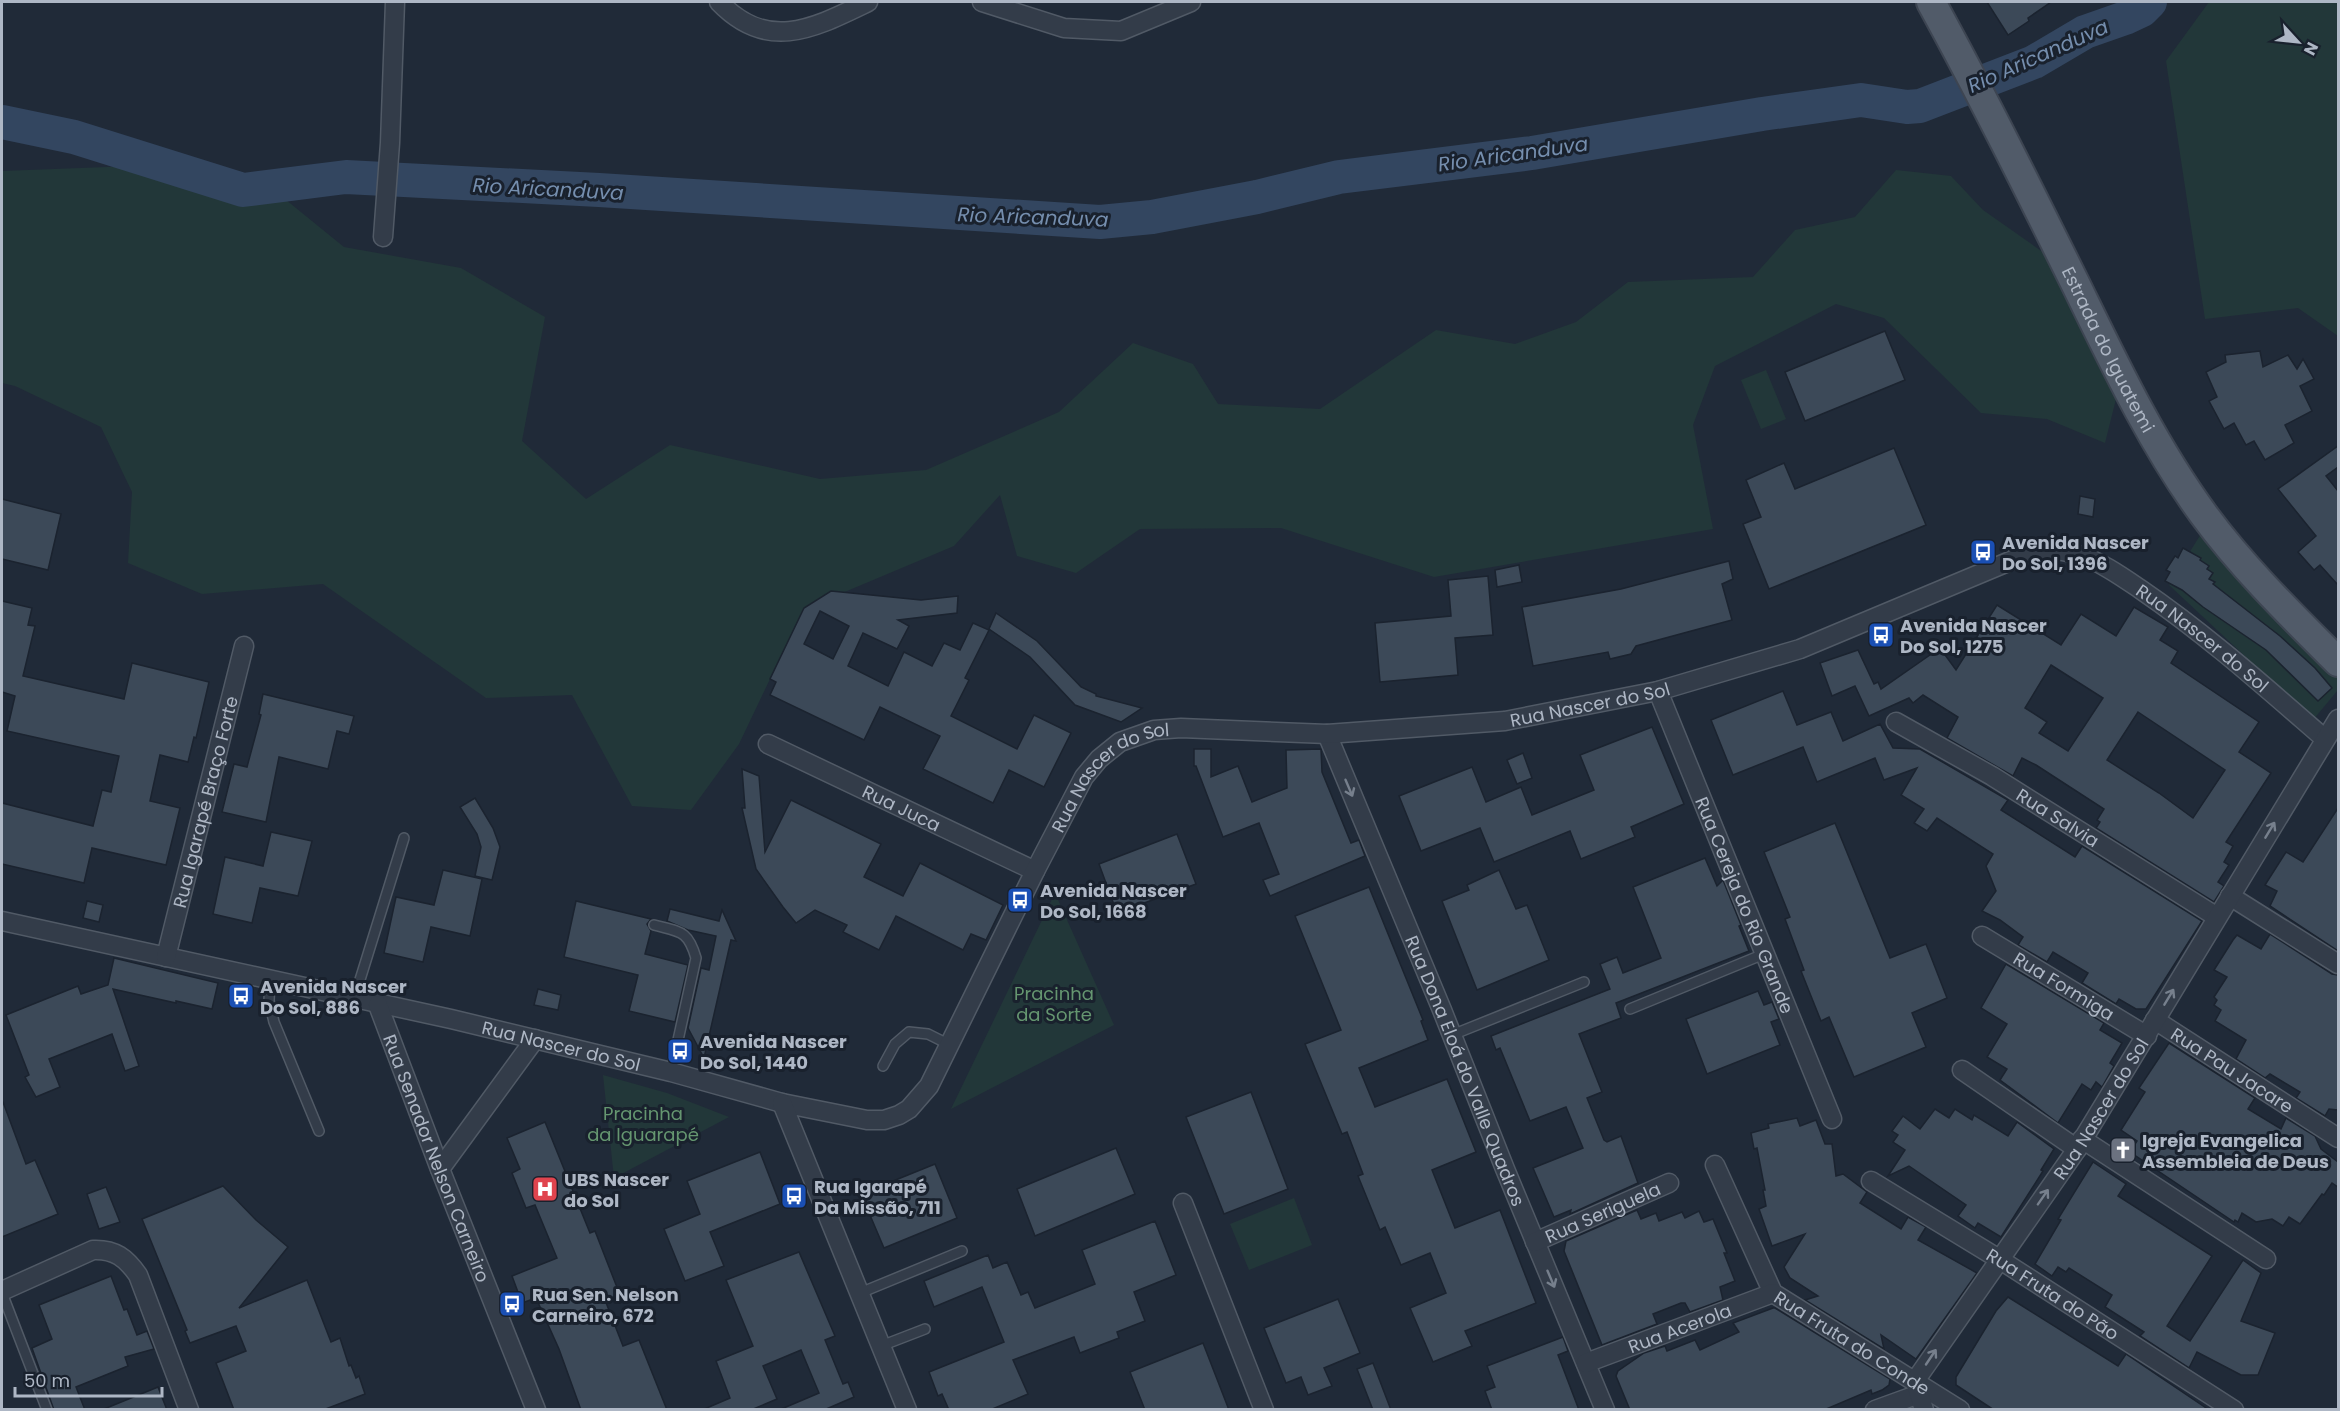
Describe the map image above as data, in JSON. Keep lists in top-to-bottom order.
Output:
{
  "streets": {
    "main road": ["Estrada do Iguatemi"],
    "street": [
      "Rua Nascer do Sol",
      "Rua Igarapé Braço Forte",
      "Rua Juca",
      "Rua Salvia",
      "Rua Cereja do Rio Grande",
      "Rua Formiga",
      "Rua Pau Jacare",
      "Rua Dona Eloá do Valle Quadros",
      "Rua Senador Nelson Carneiro",
      "Rua Seriguela",
      "Rua Fruta do Pão",
      "Rua Acerola",
      "Rua Fruta do Conde"
    ]
  },
  "crossings": [
    ["Rua Nascer do Sol", "Rua Igarapé Braço Forte"],
    ["Rua Nascer do Sol", "Rua Juca"],
    ["Rua Nascer do Sol", "Rua Salvia"],
    ["Rua Nascer do Sol", "Rua Cereja do Rio Grande"],
    ["Rua Nascer do Sol", "Rua Formiga"],
    ["Rua Nascer do Sol", "Rua Pau Jacare"],
    ["Rua Nascer do Sol", "Rua Dona Eloá do Valle Quadros"],
    ["Rua Nascer do Sol", "Rua Senador Nelson Carneiro"],
    ["Rua Nascer do Sol", "Rua Fruta do Pão"],
    ["Rua Nascer do Sol", "Rua Fruta do Conde"],
    ["Rua Formiga", "Rua Pau Jacare"],
    ["Rua Dona Eloá do Valle Quadros", "Rua Seriguela"],
    ["Rua Dona Eloá do Valle Quadros", "Rua Acerola"],
    ["Rua Acerola", "Rua Fruta do Conde"]
  ],
  "one_way": ["Rua Dona Eloá do Valle Quadros"],
  "water": ["Rio Aricanduva"],
  "parks": ["Pracinha da Sorte", "Pracinha da Iguarapé"],
  "places": {
    "bus stop": [
      "Avenida Nascer Do Sol, 1396",
      "Avenida Nascer Do Sol, 1275",
      "Avenida Nascer Do Sol, 1668",
      "Avenida Nascer Do Sol, 886",
      "Avenida Nascer Do Sol, 1440",
      "Rua Igarapé Da Missão, 711",
      "Rua Sen. Nelson Carneiro, 672"
    ],
    "church": ["Igreja Evangelica Assembleia de Deus"],
    "hospital": ["UBS Nascer do Sol"]
  },
  "scale_bar": "50 m",
  "north": "bottom right"
}
